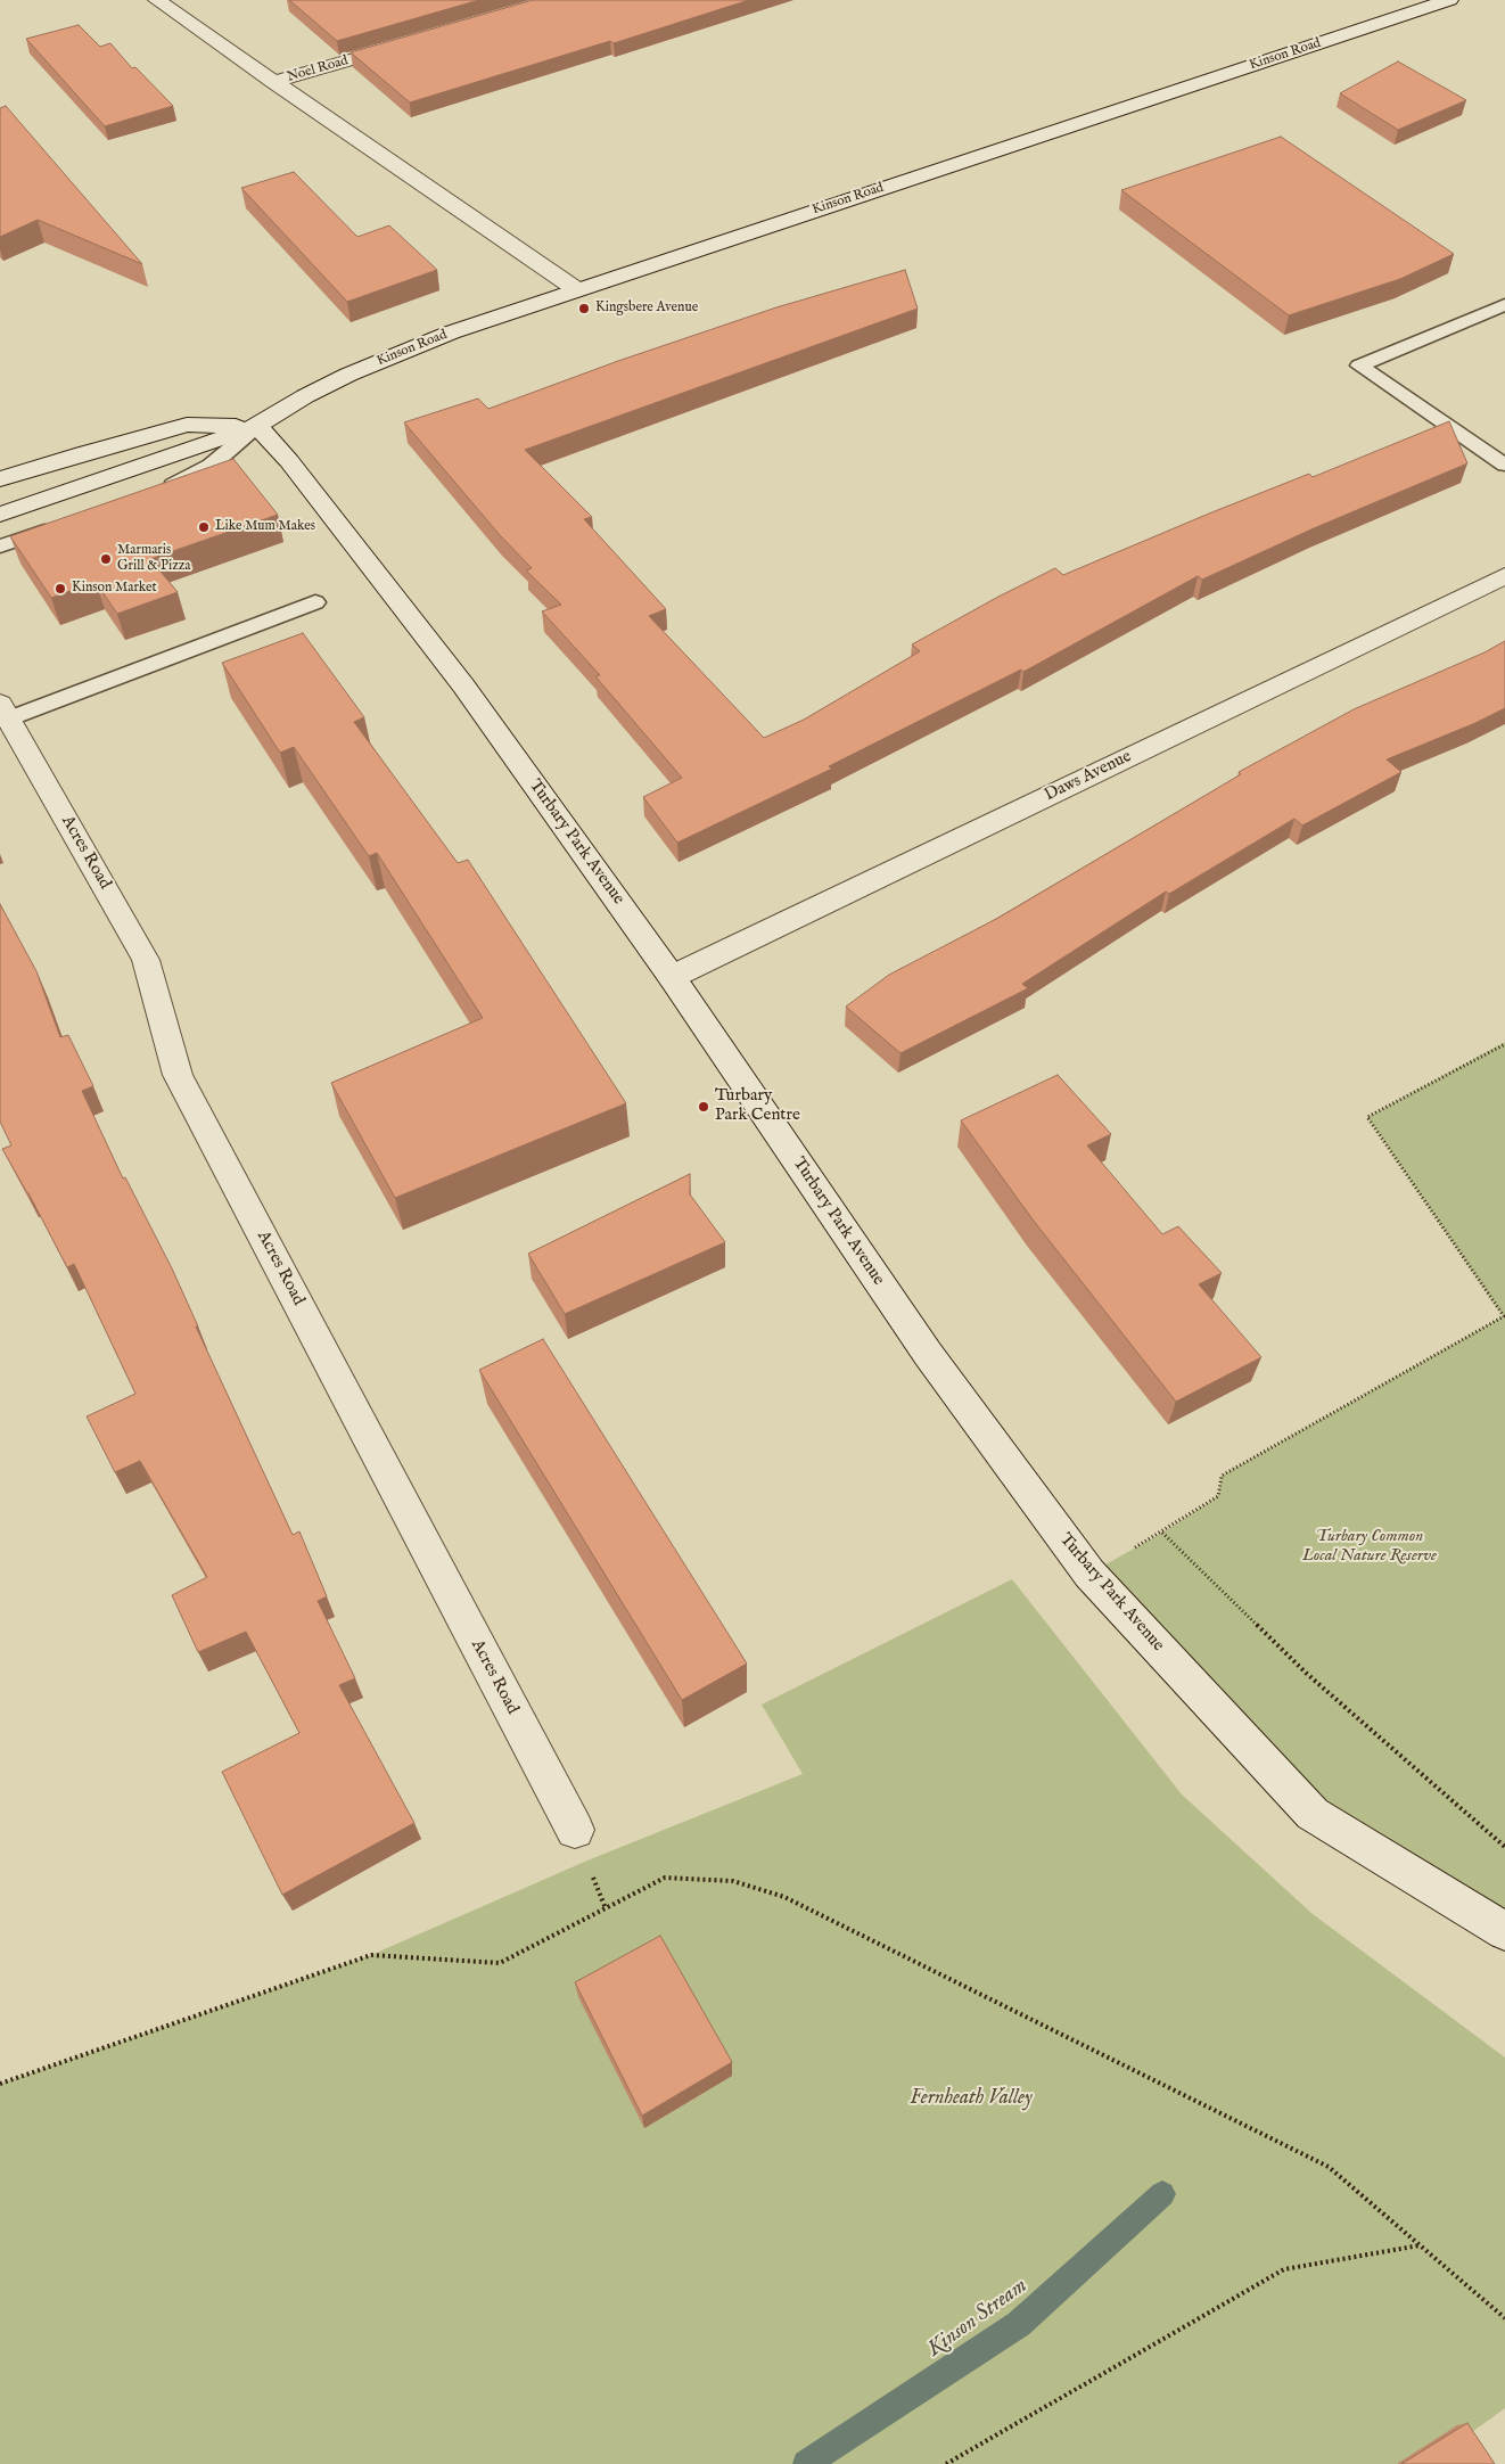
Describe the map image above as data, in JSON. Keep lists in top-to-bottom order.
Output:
{
  "streets": {
    "street": [
      "Kinson Road",
      "Noel Road",
      "Daws Avenue",
      "Turbary Park Avenue",
      "Acres Road"
    ]
  },
  "crossings": [
    ["Kinson Road", "Turbary Park Avenue"],
    ["Daws Avenue", "Turbary Park Avenue"]
  ],
  "water": ["Kinson Stream"],
  "parks": ["Turbary Common Local Nature Reserve", "Fernheath Valley"],
  "places": [
    "Kingsbere Avenue",
    "Like Mum Makes",
    "Marmaris Grill & Pizza",
    "Kinson Market",
    "Turbary Park Centre"
  ]
}
